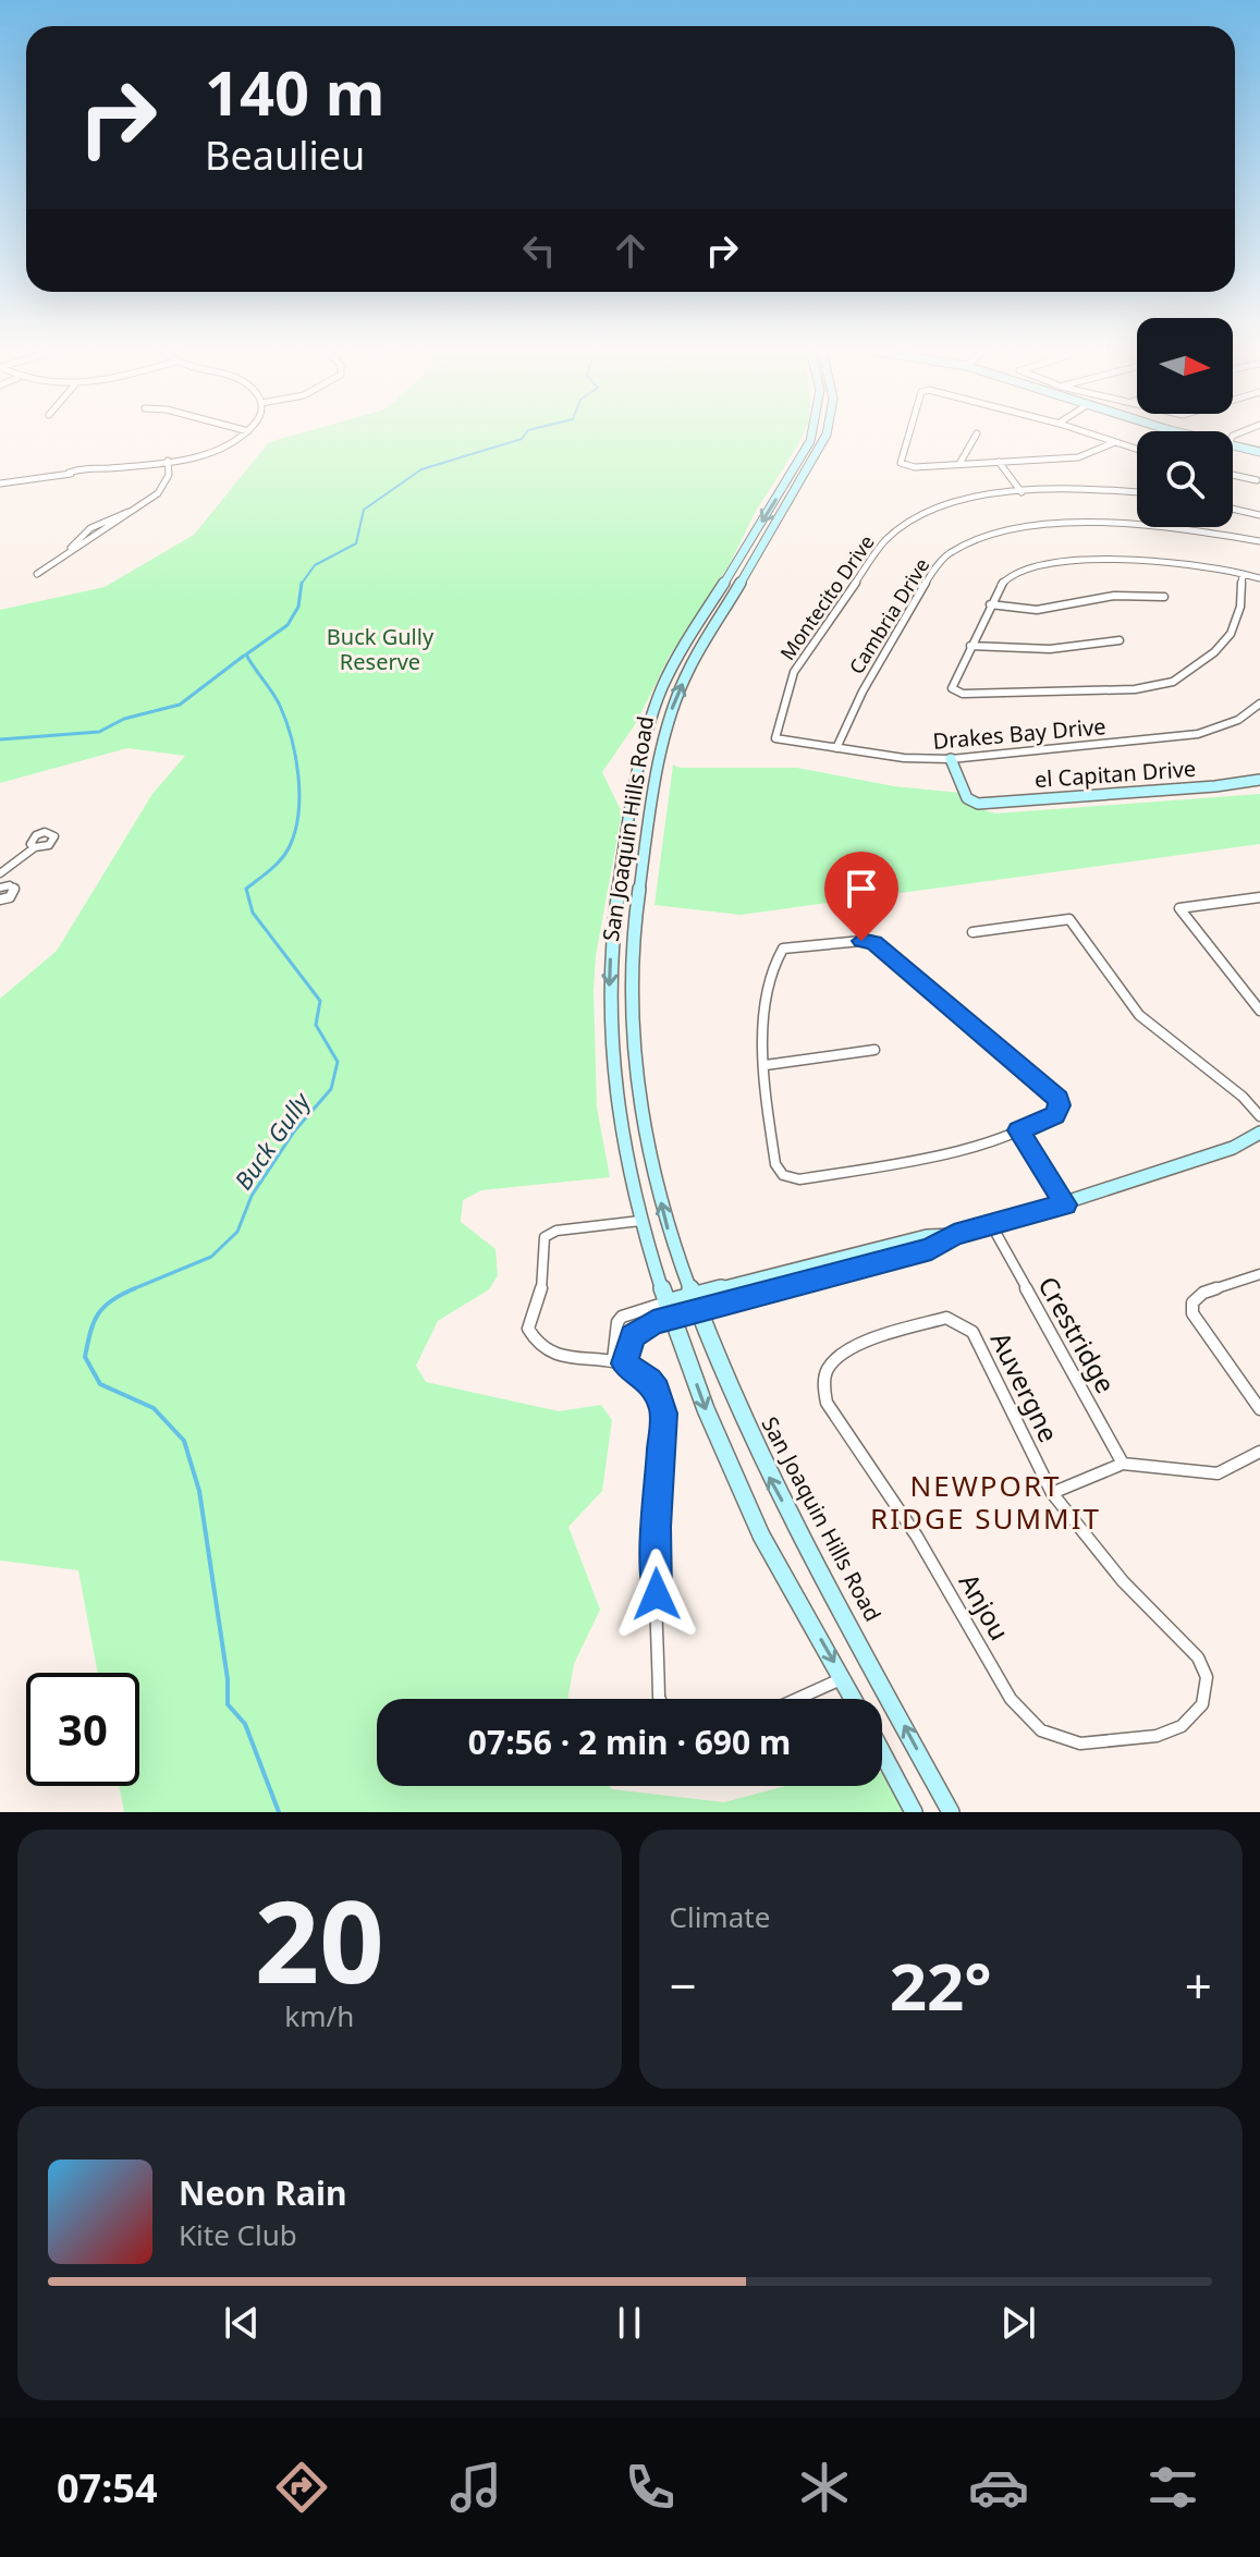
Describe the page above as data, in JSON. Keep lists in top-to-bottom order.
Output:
{
  "streets": {
    "main road": ["el Capitan Drive", "San Joaquin Hills Road"],
    "street": [
      "Montecito Drive",
      "Cambria Drive",
      "Drakes Bay Drive",
      "Crestridge",
      "Auvergne",
      "Anjou"
    ]
  },
  "crossings": [
    ["Montecito Drive", "Drakes Bay Drive"],
    ["Cambria Drive", "Drakes Bay Drive"],
    ["Drakes Bay Drive", "el Capitan Drive"],
    ["Auvergne", "Anjou"]
  ],
  "districts": ["NEWPORT RIDGE SUMMIT"],
  "water": ["Buck Gully"],
  "parks": ["Buck Gully Reserve"],
  "north": "right",
  "page": {
    "turn": ["140 m", "Beaulieu"],
    "limit": "30",
    "trip": "07:56 · 2 min · 690 m",
    "tile": [
      ["20", "km/h"],
      "Climate"
    ],
    "heat": ["−", "22°", "+"],
    "song": ["Neon Rain", "Kite Club"],
    "tabs": "07:54"
  }
}
